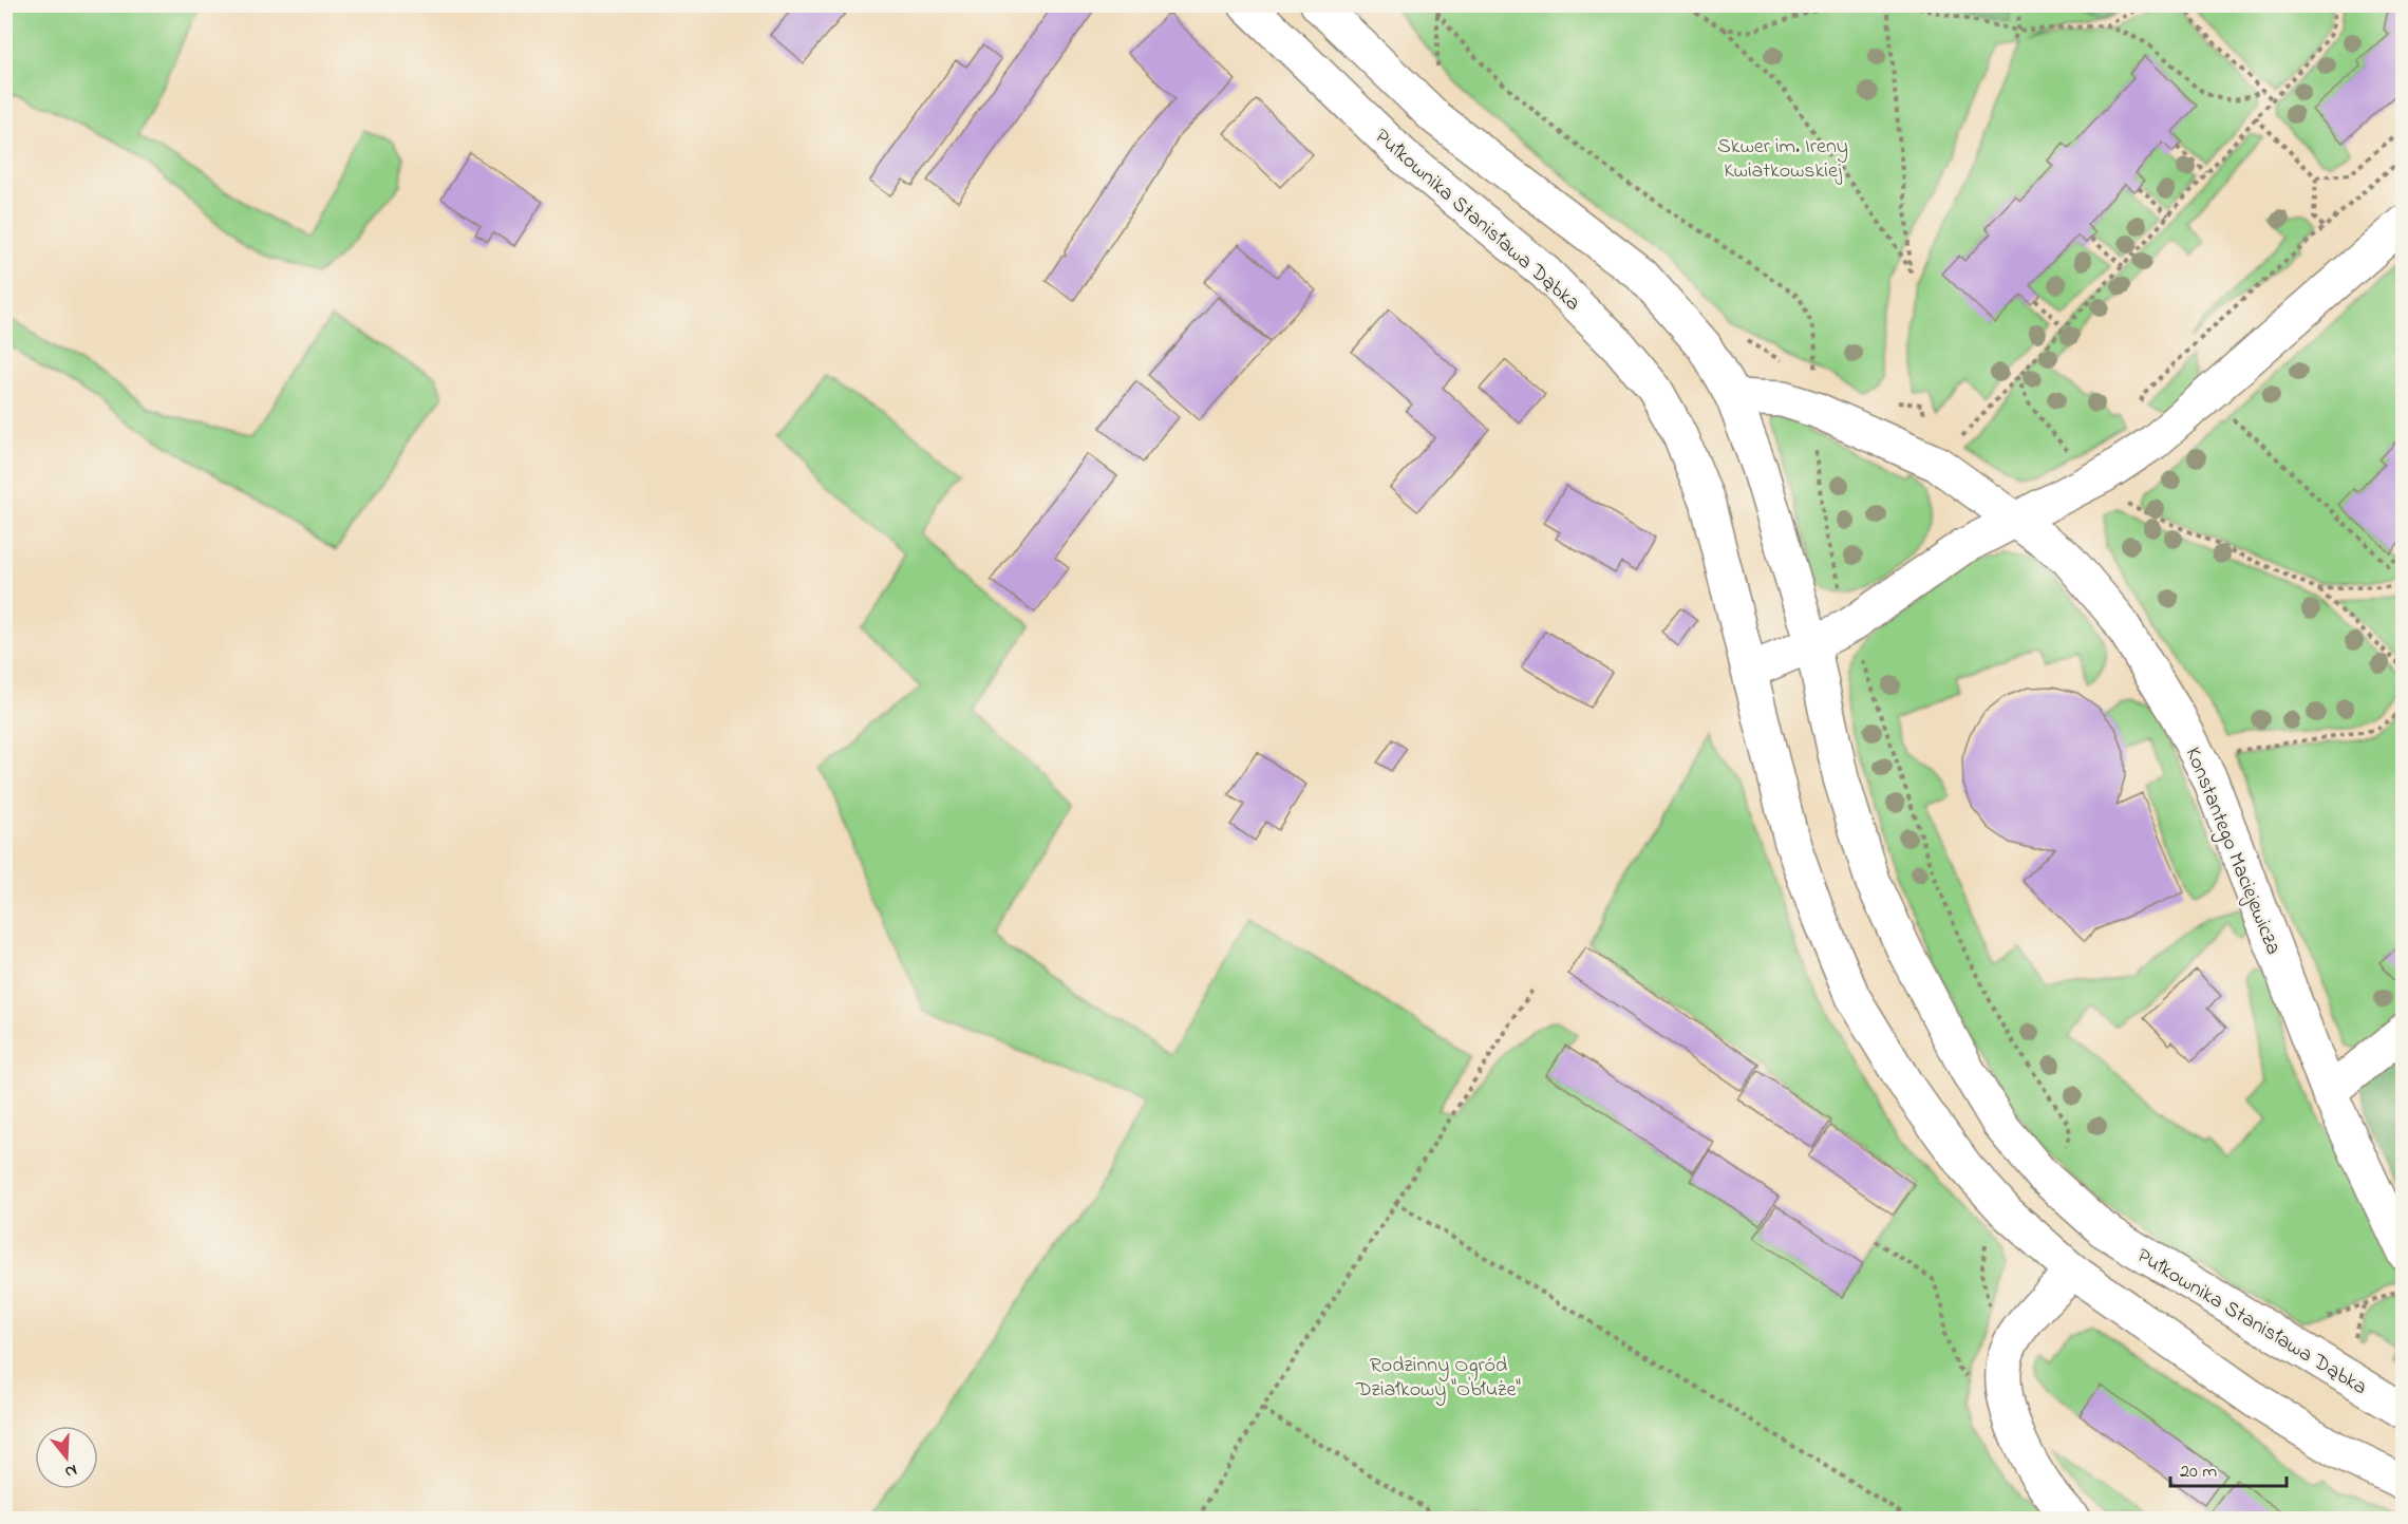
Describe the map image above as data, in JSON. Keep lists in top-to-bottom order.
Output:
{
  "streets": {
    "main road": ["Pułkownika Stanisława Dąbka", "Konstantego Maciejewicza"]
  },
  "crossings": [
    ["Pułkownika Stanisława Dąbka", "Konstantego Maciejewicza"]
  ],
  "parks": ["Skwer im. Ireny Kwiatkowskiej", "Rodzinny Ogród Działkowy \"Obłuże\""],
  "scale_bar": "20 m",
  "north": "bottom"
}
